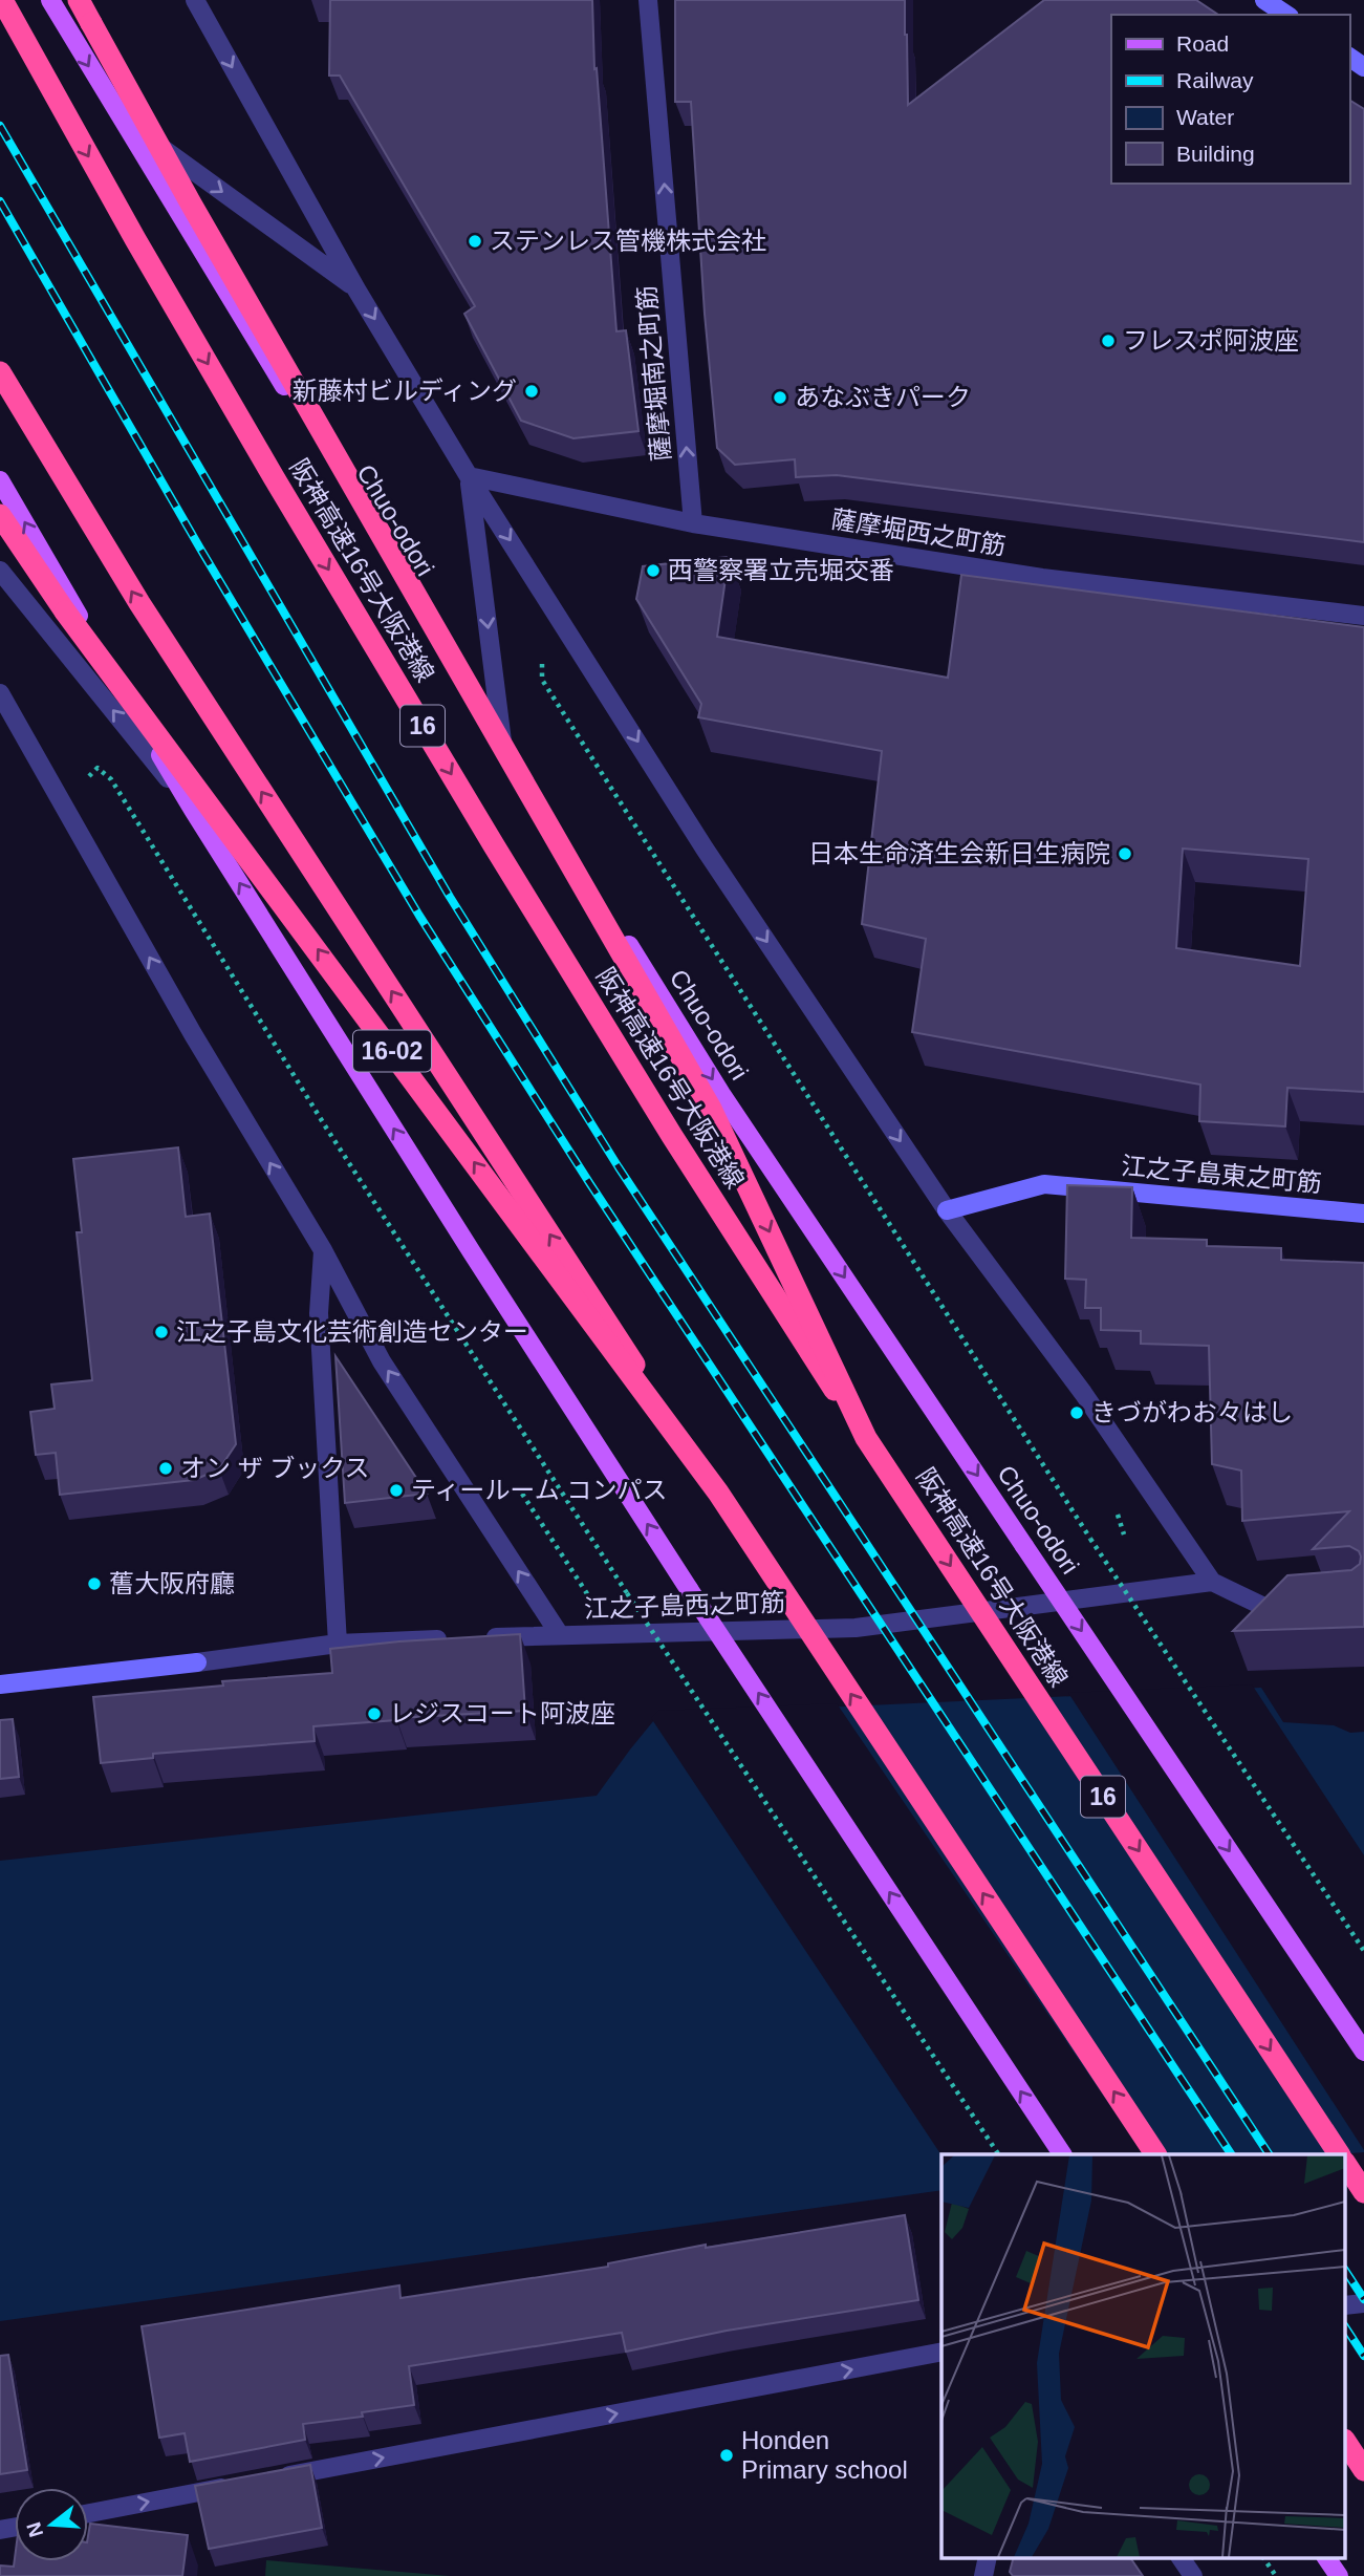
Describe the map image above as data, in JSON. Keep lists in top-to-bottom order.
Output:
{
  "streets": {
    "highway": ["阪神高速16号大阪港線", "16", "16-02"],
    "main road": ["Chuo-odori"],
    "street": [
      "薩摩堀南之町筋",
      "薩摩堀西之町筋",
      "江之子島東之町筋",
      "江之子島西之町筋"
    ]
  },
  "crossings": [
    ["薩摩堀南之町筋", "薩摩堀西之町筋"],
    ["阪神高速16号大阪港線", "16"]
  ],
  "one_way": ["薩摩堀南之町筋", "Chuo-odori"],
  "places": [
    "ステンレス管機株式会社",
    "フレスポ阿波座",
    "新藤村ビルディング",
    "あなぶきパーク",
    "西警察署立売堀交番",
    "日本生命済生会新日生病院",
    "江之子島文化芸術創造センター",
    "きづがわお々はし",
    "オン ザ ブックス",
    "ティールーム コンパス",
    "𦾔大阪府廳",
    "レジスコート阿波座",
    "Honden Primary school"
  ],
  "legend": [
    "Road",
    "Railway",
    "Water",
    "Building"
  ],
  "north": "left"
}
